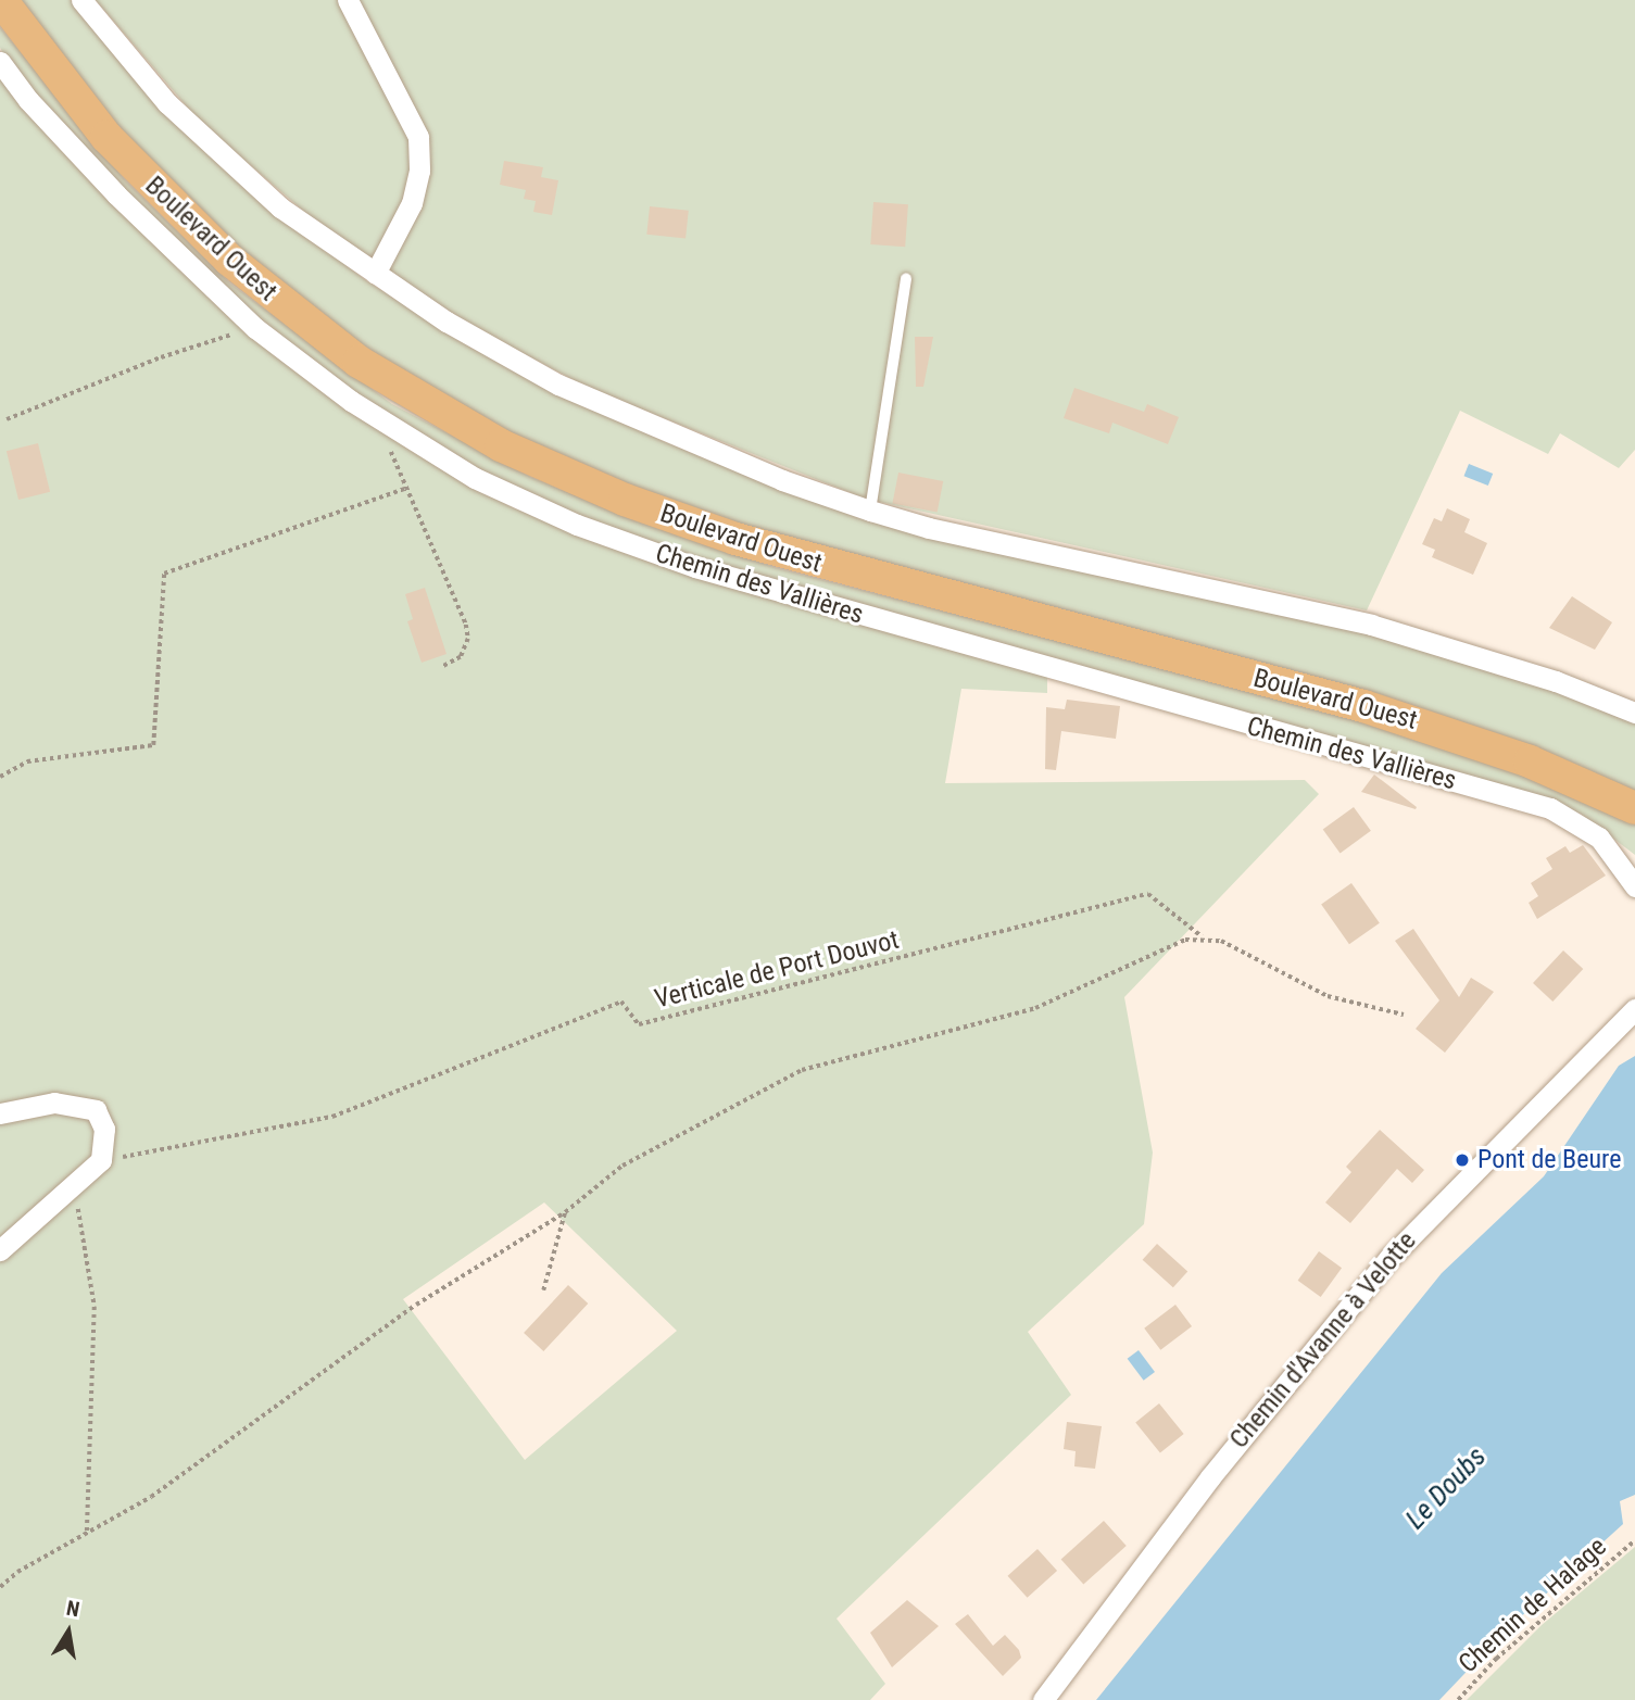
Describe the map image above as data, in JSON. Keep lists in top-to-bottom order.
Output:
{
  "streets": {
    "main road": ["Boulevard Ouest"],
    "street": ["Chemin des Vallières", "Chemin d'Avanne à Velotte"],
    "path": ["Verticale de Port Douvot", "Chemin de Halage"]
  },
  "water": ["Le Doubs"],
  "places": ["Pont de Beure"],
  "north": "top"
}
